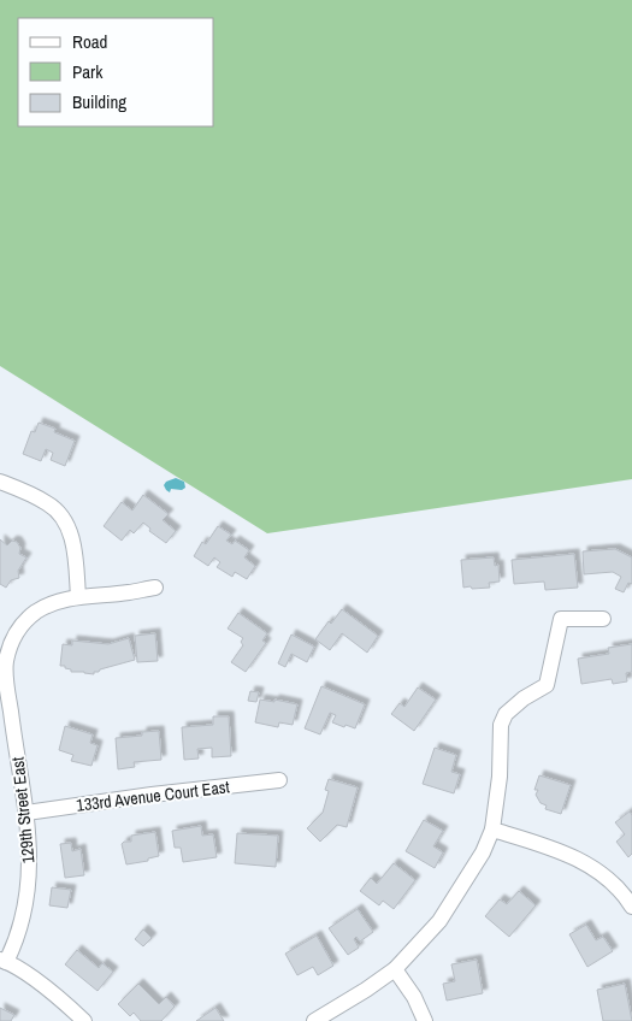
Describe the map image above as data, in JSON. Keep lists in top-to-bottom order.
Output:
{
  "streets": {
    "street": ["133rd Avenue Court East", "129th Street East"]
  },
  "crossings": [
    ["133rd Avenue Court East", "129th Street East"]
  ],
  "legend": ["Road", "Park", "Building"]
}
